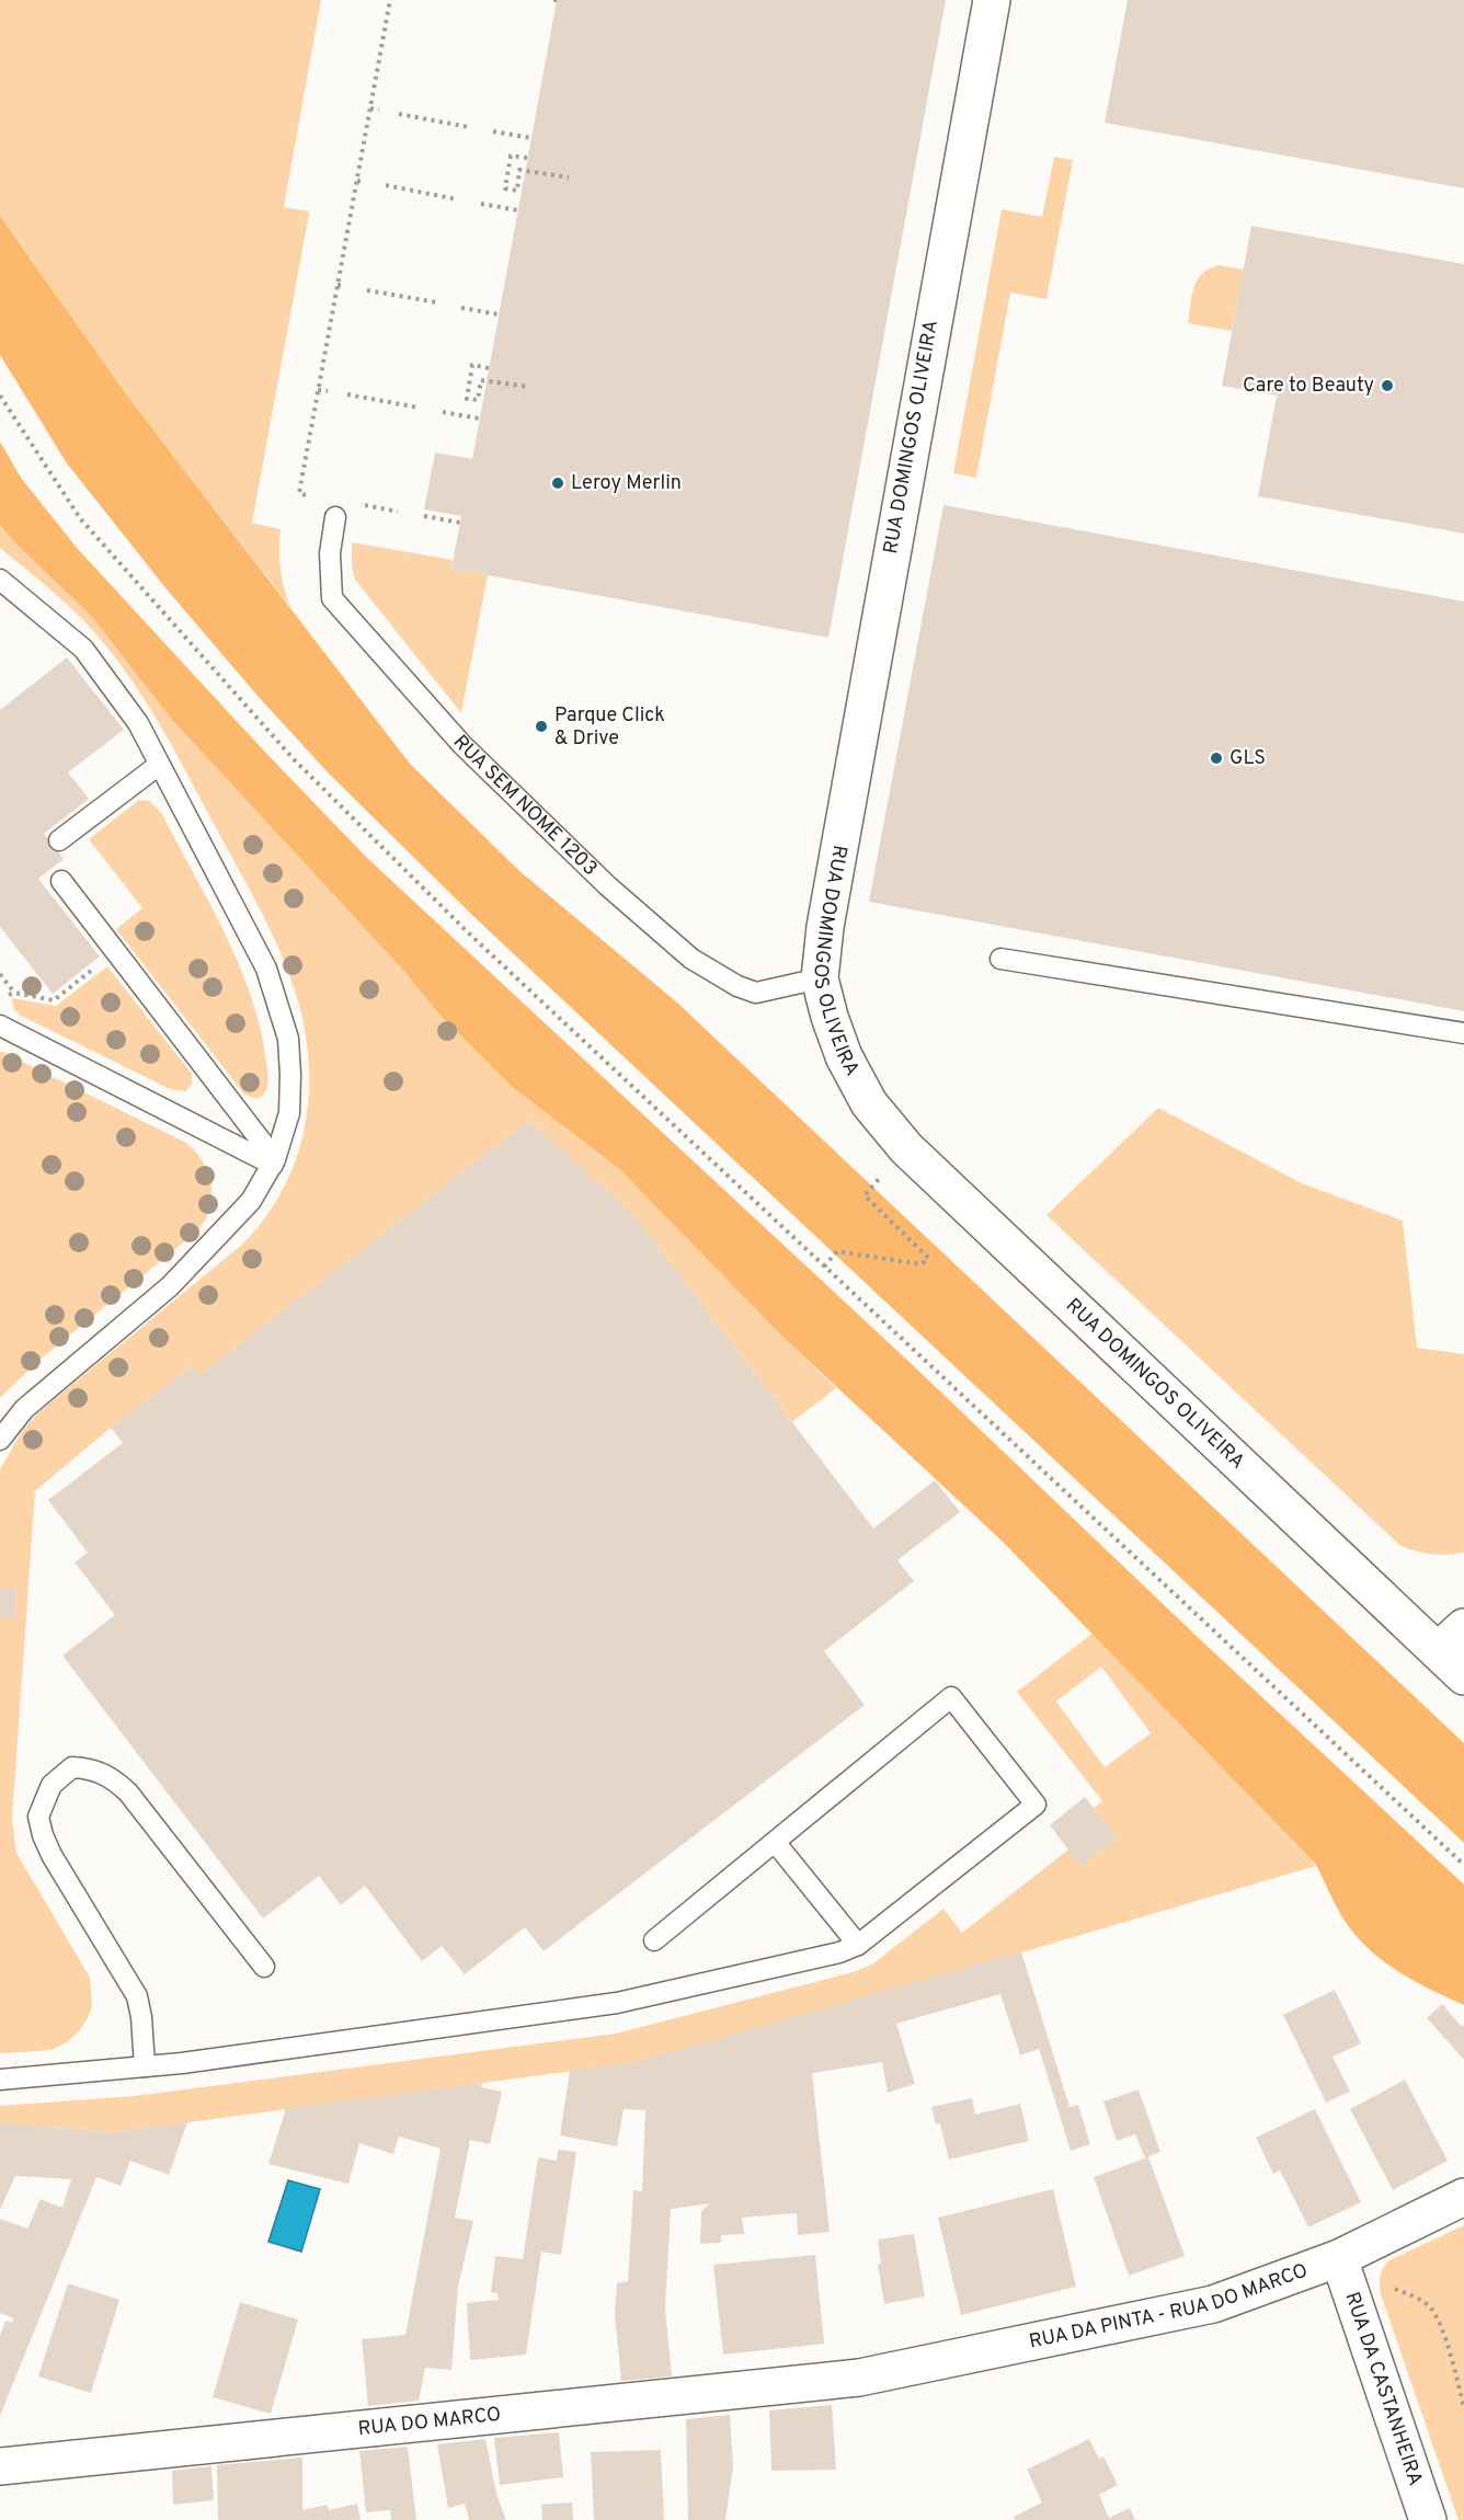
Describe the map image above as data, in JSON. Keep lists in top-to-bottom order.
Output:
{
  "streets": {
    "street": [
      "RUA DOMINGOS OLIVEIRA",
      "RUA DA PINTA - RUA DO MARCO",
      "RUA DA CASTANHEIRA",
      "RUA DO MARCO"
    ],
    "lane": ["RUA SEM NOME 1203"]
  },
  "crossings": [
    ["RUA DOMINGOS OLIVEIRA", "RUA SEM NOME 1203"],
    ["RUA DA PINTA - RUA DO MARCO", "RUA DA CASTANHEIRA"],
    ["RUA DA PINTA - RUA DO MARCO", "RUA DO MARCO"]
  ],
  "places": [
    "Care to Beauty",
    "Leroy Merlin",
    "Parque Click & Drive",
    "GLS"
  ]
}
